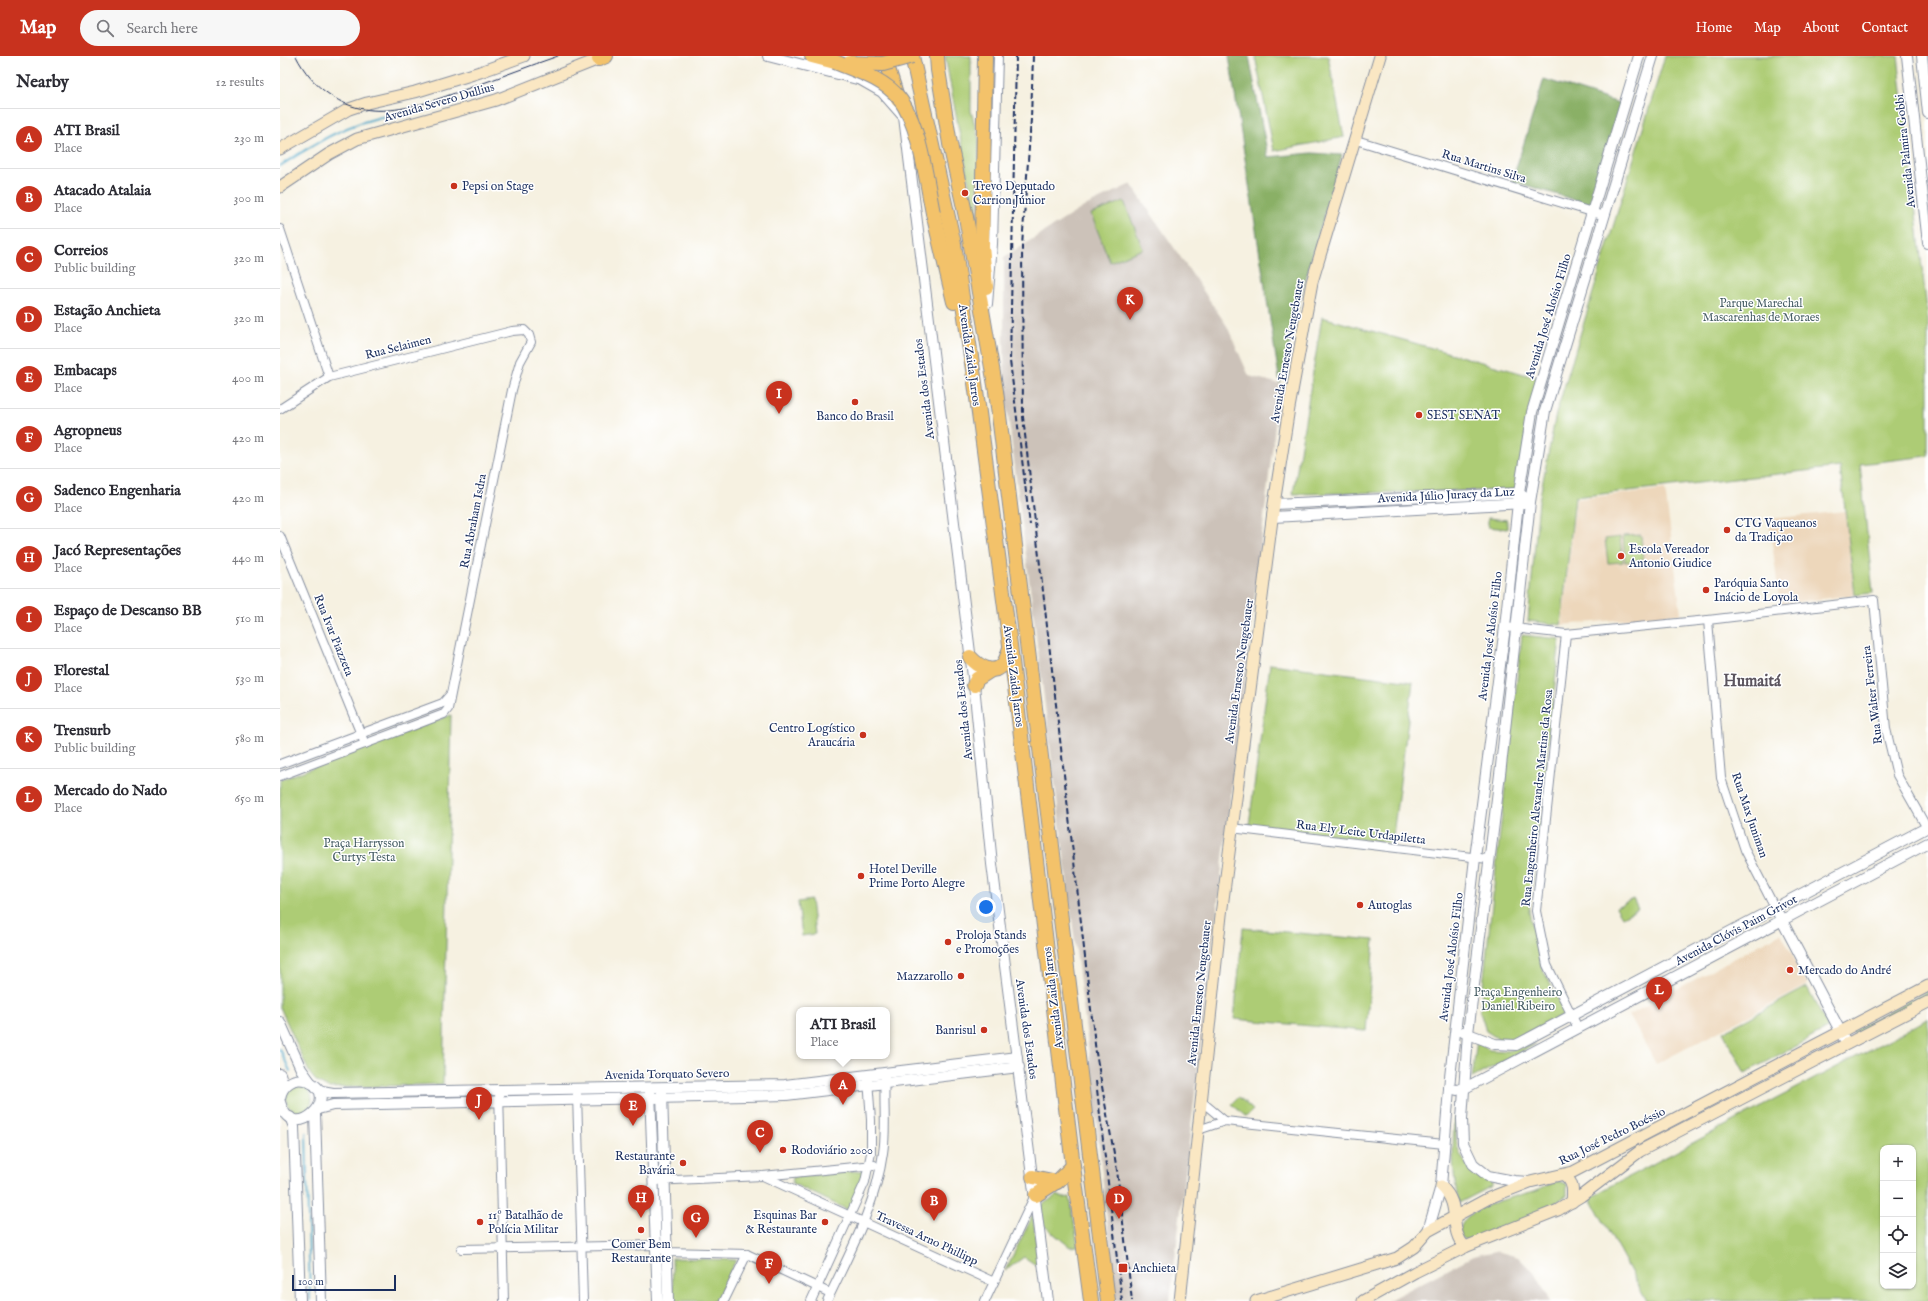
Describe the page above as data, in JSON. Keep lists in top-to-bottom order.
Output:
{
  "streets": {
    "highway": ["Avenida Zaida Jarros"],
    "main road": ["Avenida Severo Dullius", "Avenida Ernesto Neugebauer", "Rua José Pedro Boéssio"],
    "street": [
      "Avenida Palmira Gobbi",
      "Rua Martins Silva",
      "Avenida José Aloísio Filho",
      "Rua Selaimen",
      "Avenida dos Estados",
      "Avenida Júlio Juracy da Luz",
      "Rua Abraham Isdra",
      "Rua Ivar Piazzeta",
      "Rua Walter Ferreira",
      "Rua Engenheiro Alexandre Martins da Rosa",
      "Rua Max Juniman",
      "Rua Ely Leite Urdapiletta",
      "Avenida Clóvis Paim Grivot",
      "Avenida Torquato Severo",
      "Travessa Arno Phillipp"
    ]
  },
  "crossings": [
    ["Rua Martins Silva", "Avenida José Aloísio Filho"],
    ["Rua Martins Silva", "Avenida Ernesto Neugebauer"],
    ["Avenida José Aloísio Filho", "Avenida Júlio Juracy da Luz"],
    ["Avenida José Aloísio Filho", "Rua Ely Leite Urdapiletta"],
    ["Avenida José Aloísio Filho", "Avenida Clóvis Paim Grivot"],
    ["Avenida José Aloísio Filho", "Rua José Pedro Boéssio"],
    ["Rua Selaimen", "Rua Abraham Isdra"],
    ["Avenida Ernesto Neugebauer", "Avenida Júlio Juracy da Luz"],
    ["Avenida Ernesto Neugebauer", "Rua Ely Leite Urdapiletta"],
    ["Avenida dos Estados", "Avenida Torquato Severo"],
    ["Rua Abraham Isdra", "Rua Ivar Piazzeta"],
    ["Rua Walter Ferreira", "Rua Max Juniman"],
    ["Rua Walter Ferreira", "Avenida Clóvis Paim Grivot"],
    ["Rua Engenheiro Alexandre Martins da Rosa", "Avenida Clóvis Paim Grivot"],
    ["Rua Max Juniman", "Avenida Clóvis Paim Grivot"],
    ["Rua Max Juniman", "Rua José Pedro Boéssio"]
  ],
  "districts": ["Humaitá"],
  "parks": ["Parque Marechal Mascarenhas de Moraes", "Praça Harrysson Curtys Testa", "Praça Engenheiro Daniel Ribeiro"],
  "places": {
    "other": [
      "Pepsi on Stage",
      "Trevo Deputado Carrion Júnior",
      "Banco do Brasil",
      "SEST SENAT",
      "CTG Vaqueanos da Tradiçao",
      "Escola Vereador Antonio Giudice",
      "Paróquia Santo Inácio de Loyola",
      "Centro Logístico Araucária",
      "Hotel Deville Prime Porto Alegre",
      "Autoglas",
      "Proloja Stands e Promoções",
      "Mercado do André",
      "Mazzarollo",
      "Banrisul",
      "Rodoviário 2000",
      "Restaurante Bavária",
      "11º Batalhão de Polícia Militar",
      "Esquinas Bar & Restaurante",
      "Comer Bem Restaurante"
    ],
    "transit": ["Anchieta"]
  },
  "scale_bar": "100 m",
  "page": {
    "header": "Map",
    "search": "Search here",
    "nav": [
      "Home",
      "Map",
      "About",
      "Contact"
    ],
    "heading": ["Nearby", "12 results"],
    "list": [
      {
        "mark": "A",
        "name": "ATI Brasil",
        "note": "Place",
        "value": "230 m"
      },
      {
        "mark": "B",
        "name": "Atacado Atalaia",
        "note": "Place",
        "value": "300 m"
      },
      {
        "mark": "C",
        "name": "Correios",
        "note": "Public building",
        "value": "320 m"
      },
      {
        "mark": "D",
        "name": "Estação Anchieta",
        "note": "Place",
        "value": "320 m"
      },
      {
        "mark": "E",
        "name": "Embacaps",
        "note": "Place",
        "value": "400 m"
      },
      {
        "mark": "F",
        "name": "Agropneus",
        "note": "Place",
        "value": "420 m"
      },
      {
        "mark": "G",
        "name": "Sadenco Engenharia",
        "note": "Place",
        "value": "420 m"
      },
      {
        "mark": "H",
        "name": "Jacó Representações",
        "note": "Place",
        "value": "440 m"
      },
      {
        "mark": "I",
        "name": "Espaço de Descanso BB",
        "note": "Place",
        "value": "510 m"
      },
      {
        "mark": "J",
        "name": "Florestal",
        "note": "Place",
        "value": "530 m"
      },
      {
        "mark": "K",
        "name": "Trensurb",
        "note": "Public building",
        "value": "580 m"
      },
      {
        "mark": "L",
        "name": "Mercado do Nado",
        "note": "Place",
        "value": "650 m"
      }
    ],
    "pins": [
      "K",
      "I",
      "L",
      "A",
      "J",
      "E",
      "C",
      "H",
      "D",
      "B",
      "G",
      "F"
    ],
    "popup": ["ATI Brasil", "Place"],
    "map_buttons": ["+", "−"],
    "scale": "100 m"
  }
}
